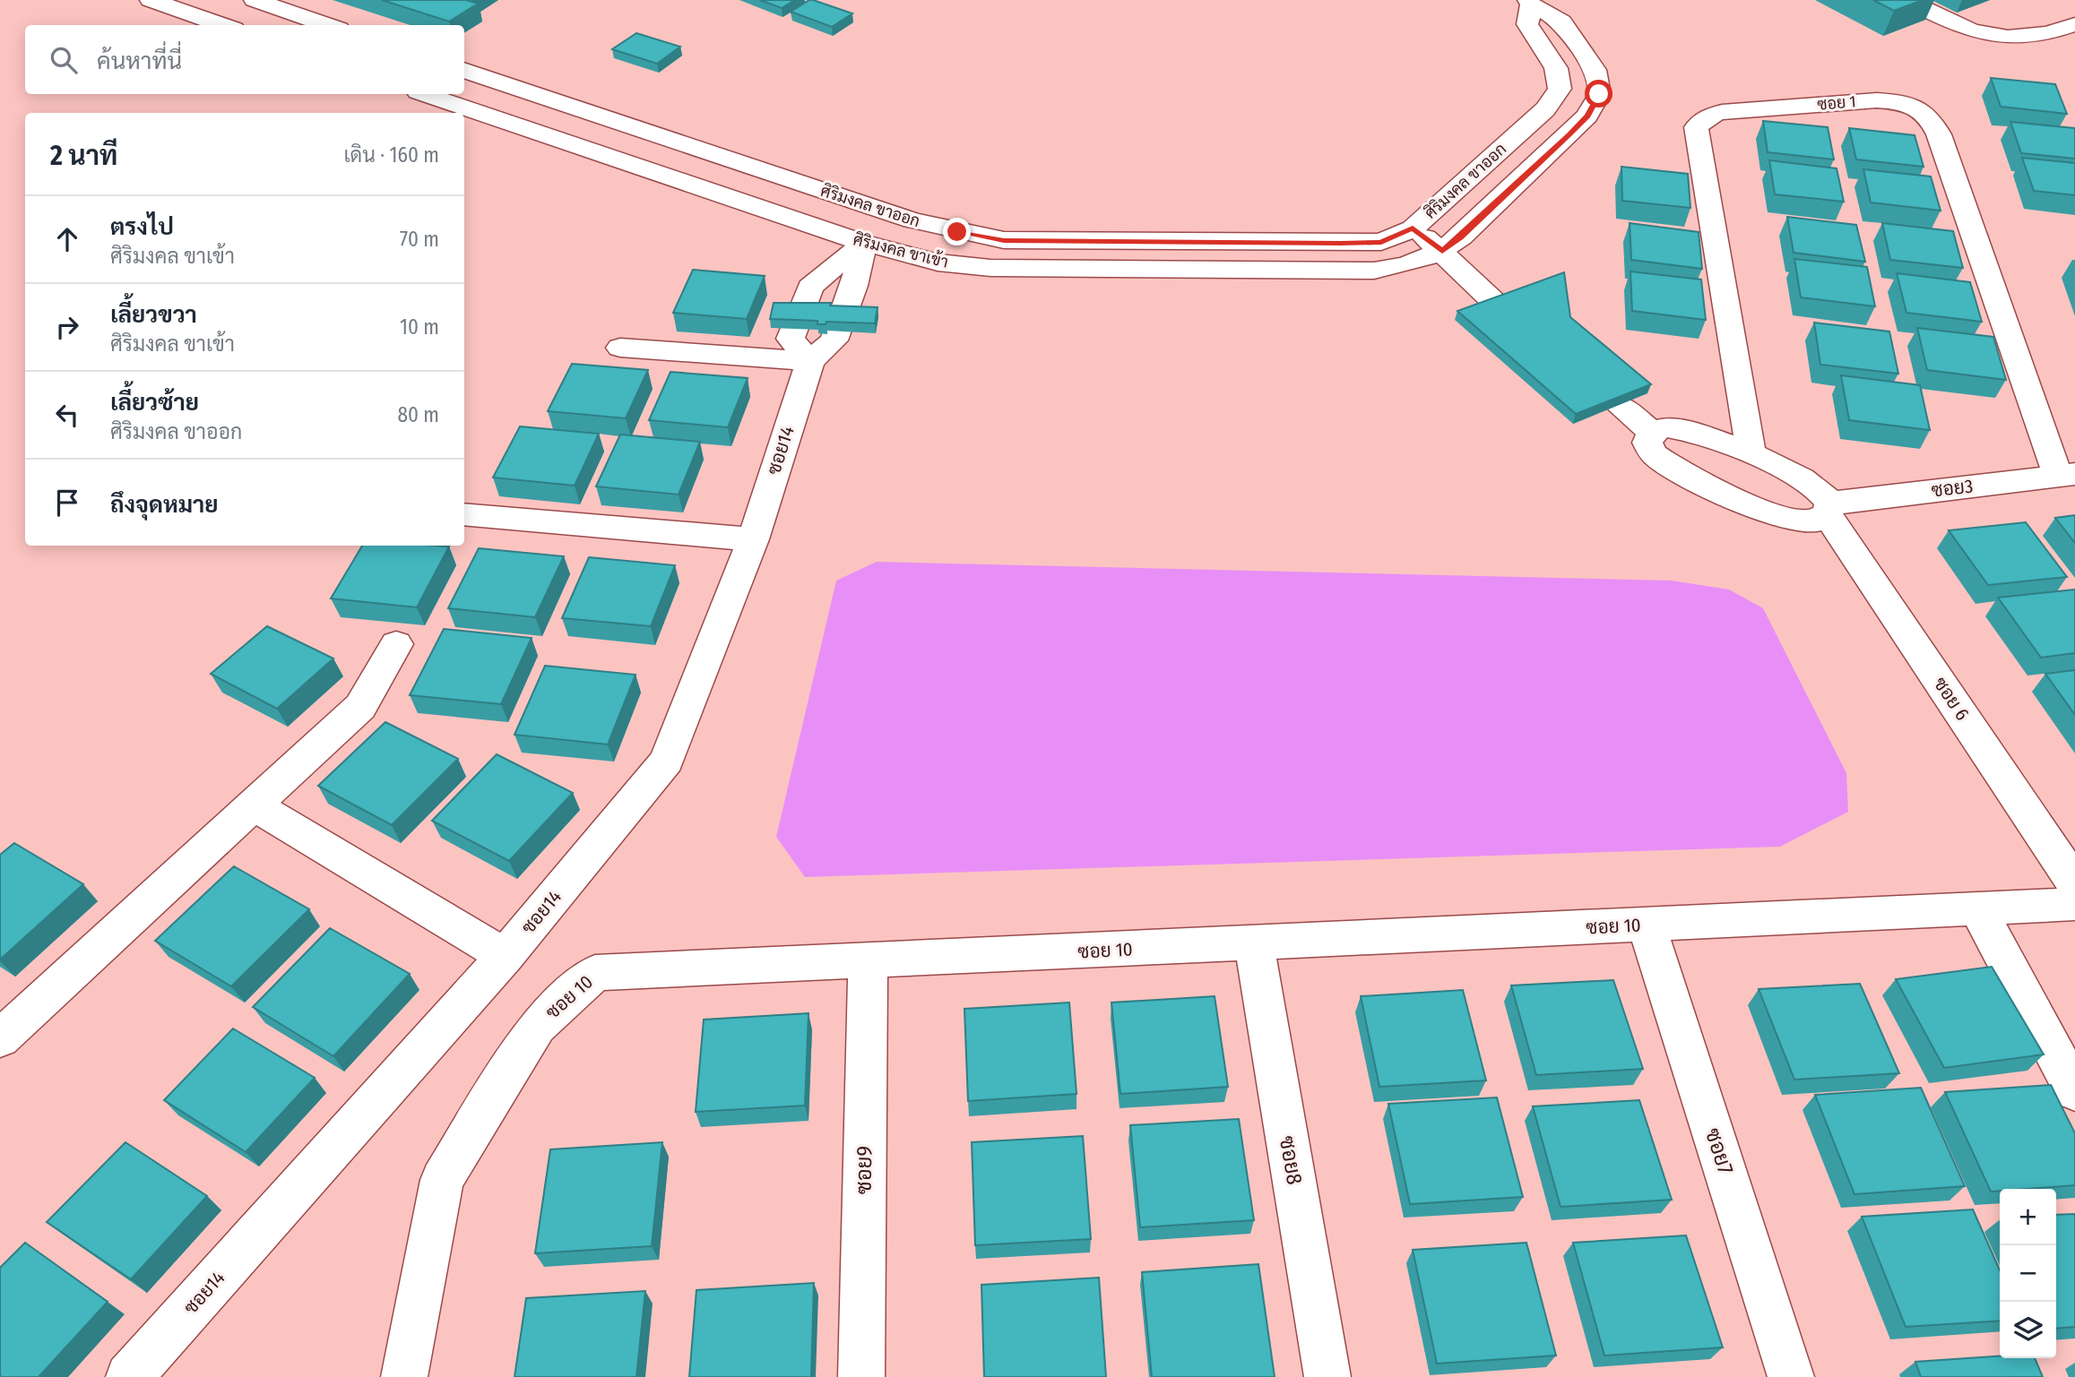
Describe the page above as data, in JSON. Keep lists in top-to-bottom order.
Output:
{
  "streets": {
    "street": [
      "ซอย 1",
      "ศิริมงคล ขาออก",
      "ศิริมงคล ขาเข้า",
      "ซอย14",
      "ซอย3",
      "ซอย 6",
      "ซอย 10",
      "ซอย7",
      "ซอย8",
      "ซอย9"
    ]
  },
  "crossings": [
    ["ซอย 1", "ซอย3"],
    ["ซอย 1", "ซอย 6"],
    ["ศิริมงคล ขาออก", "ศิริมงคล ขาเข้า"],
    ["ซอย3", "ซอย 6"],
    ["ซอย 10", "ซอย7"],
    ["ซอย 10", "ซอย8"],
    ["ซอย 10", "ซอย9"]
  ],
  "page": {
    "search": "ค้นหาที่นี่",
    "heading": ["2 นาที", "เดิน · 160 m"],
    "list": [
      ["ตรงไป", "ศิริมงคล ขาเข้า", "70 m"],
      ["เลี้ยวขวา", "ศิริมงคล ขาเข้า", "10 m"],
      ["เลี้ยวซ้าย", "ศิริมงคล ขาออก", "80 m"],
      "ถึงจุดหมาย"
    ],
    "map_buttons": ["+", "−"]
  }
}
